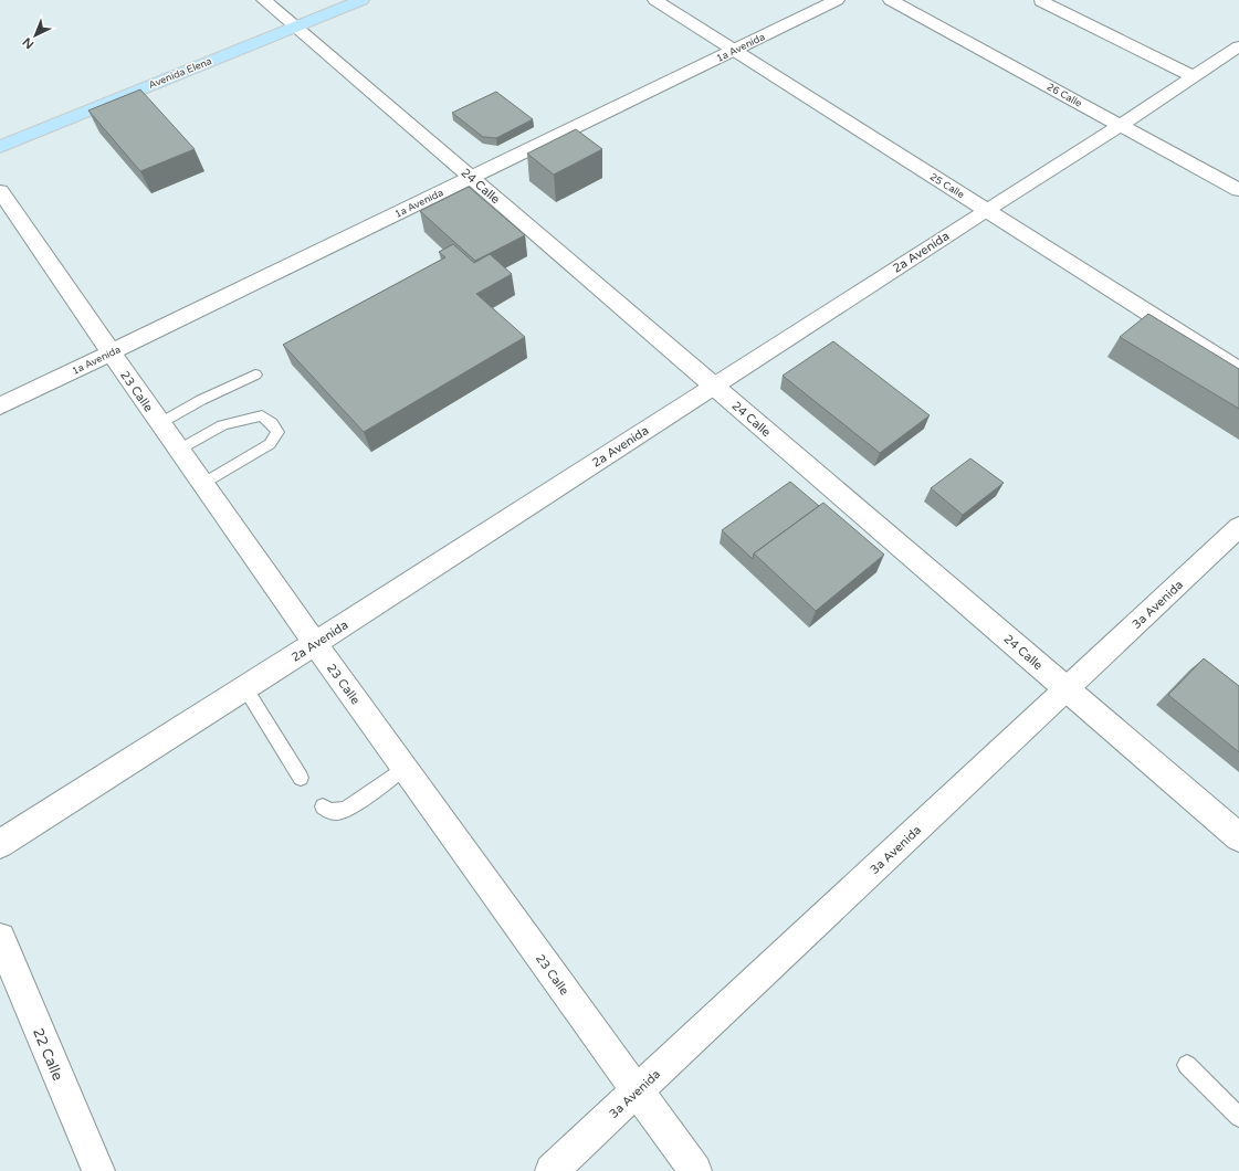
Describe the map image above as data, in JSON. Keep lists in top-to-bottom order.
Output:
{
  "streets": {
    "main road": ["Avenida Elena"],
    "street": [
      "1a Avenida",
      "26 Calle",
      "24 Calle",
      "25 Calle",
      "2a Avenida",
      "23 Calle",
      "3a Avenida",
      "22 Calle"
    ]
  },
  "crossings": [
    ["1a Avenida", "24 Calle"],
    ["1a Avenida", "25 Calle"],
    ["1a Avenida", "23 Calle"],
    ["Avenida Elena", "24 Calle"],
    ["26 Calle", "2a Avenida"],
    ["24 Calle", "2a Avenida"],
    ["24 Calle", "3a Avenida"],
    ["25 Calle", "2a Avenida"],
    ["2a Avenida", "23 Calle"],
    ["23 Calle", "3a Avenida"]
  ],
  "north": "bottom left"
}
